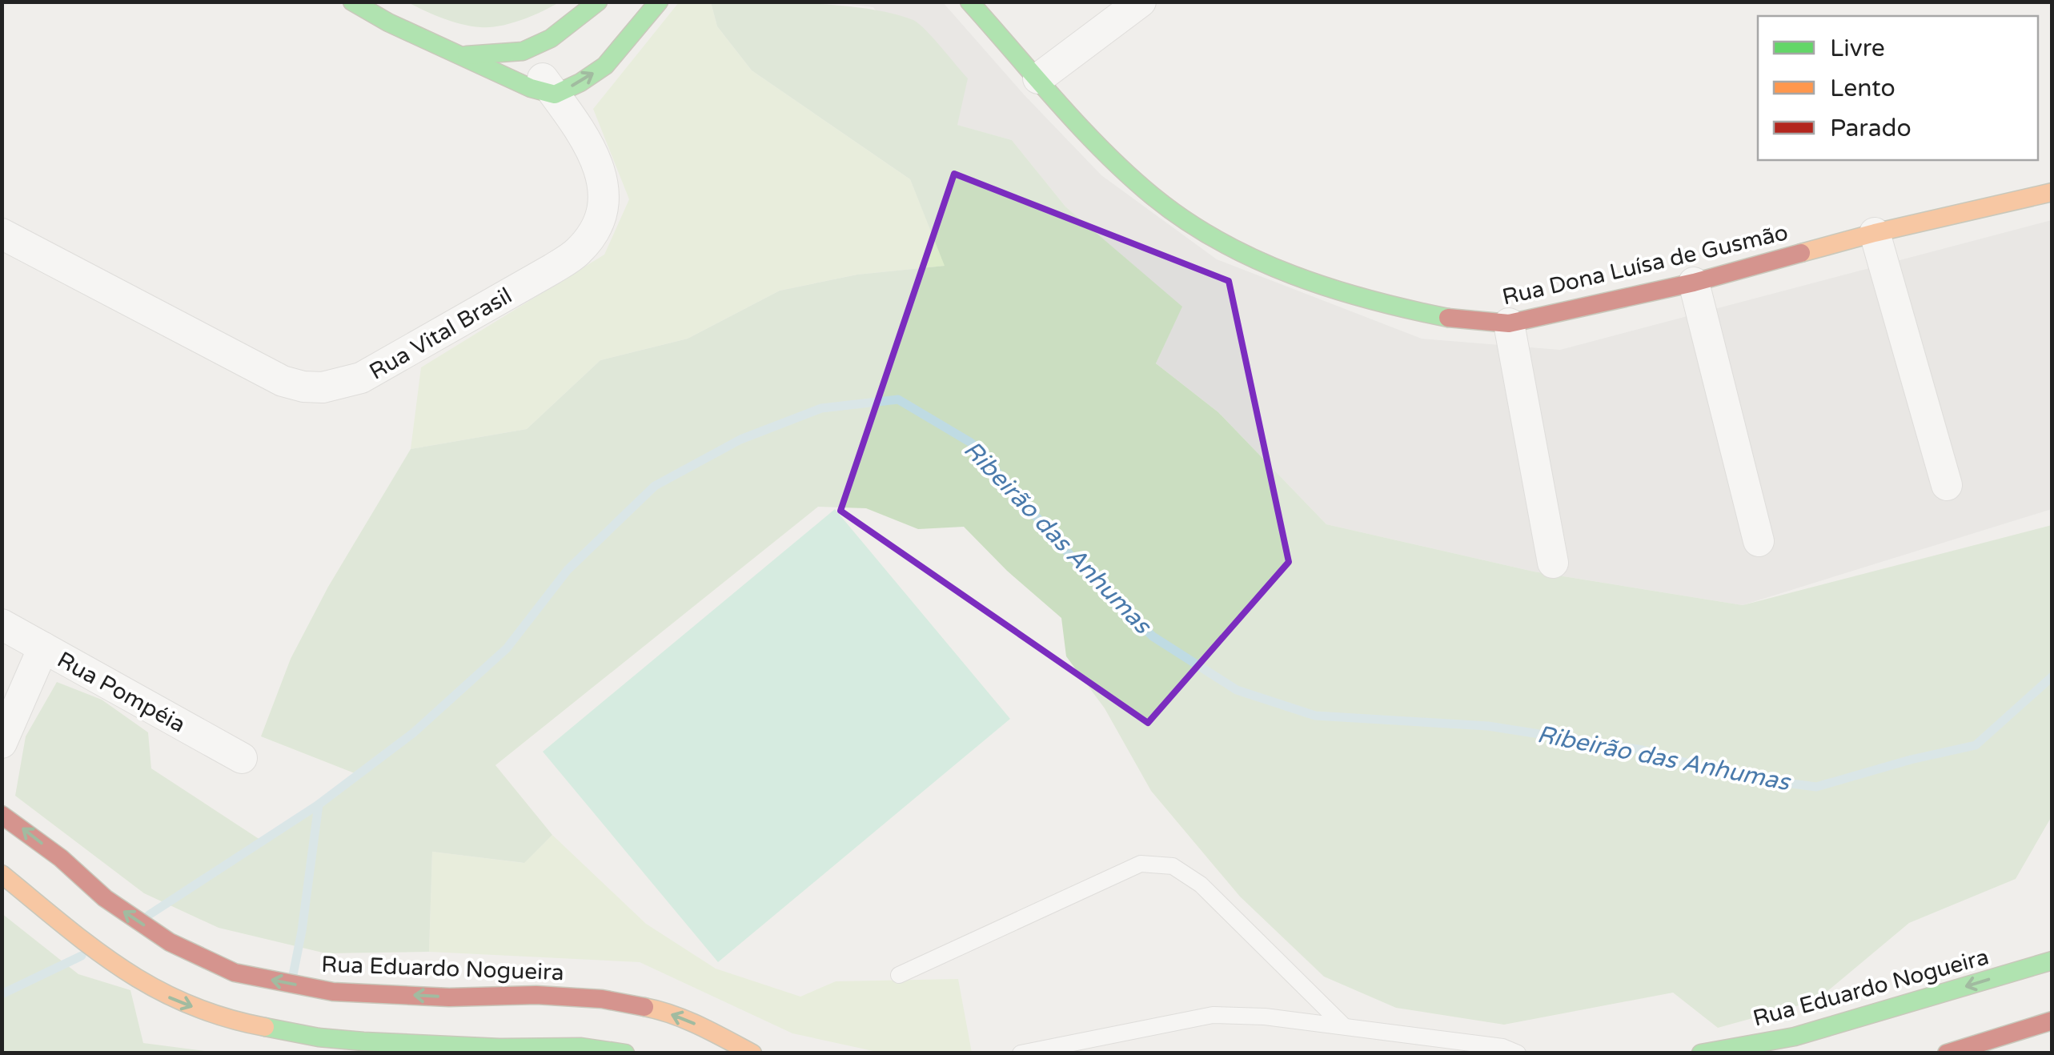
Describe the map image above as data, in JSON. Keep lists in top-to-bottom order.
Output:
{
  "streets": {
    "main road": ["Rua Dona Luísa de Gusmão", "Rua Eduardo Nogueira"],
    "street": ["Rua Vital Brasil", "Rua Pompéia"]
  },
  "water": ["Ribeirão das Anhumas"],
  "legend": ["Livre", "Lento", "Parado"]
}
